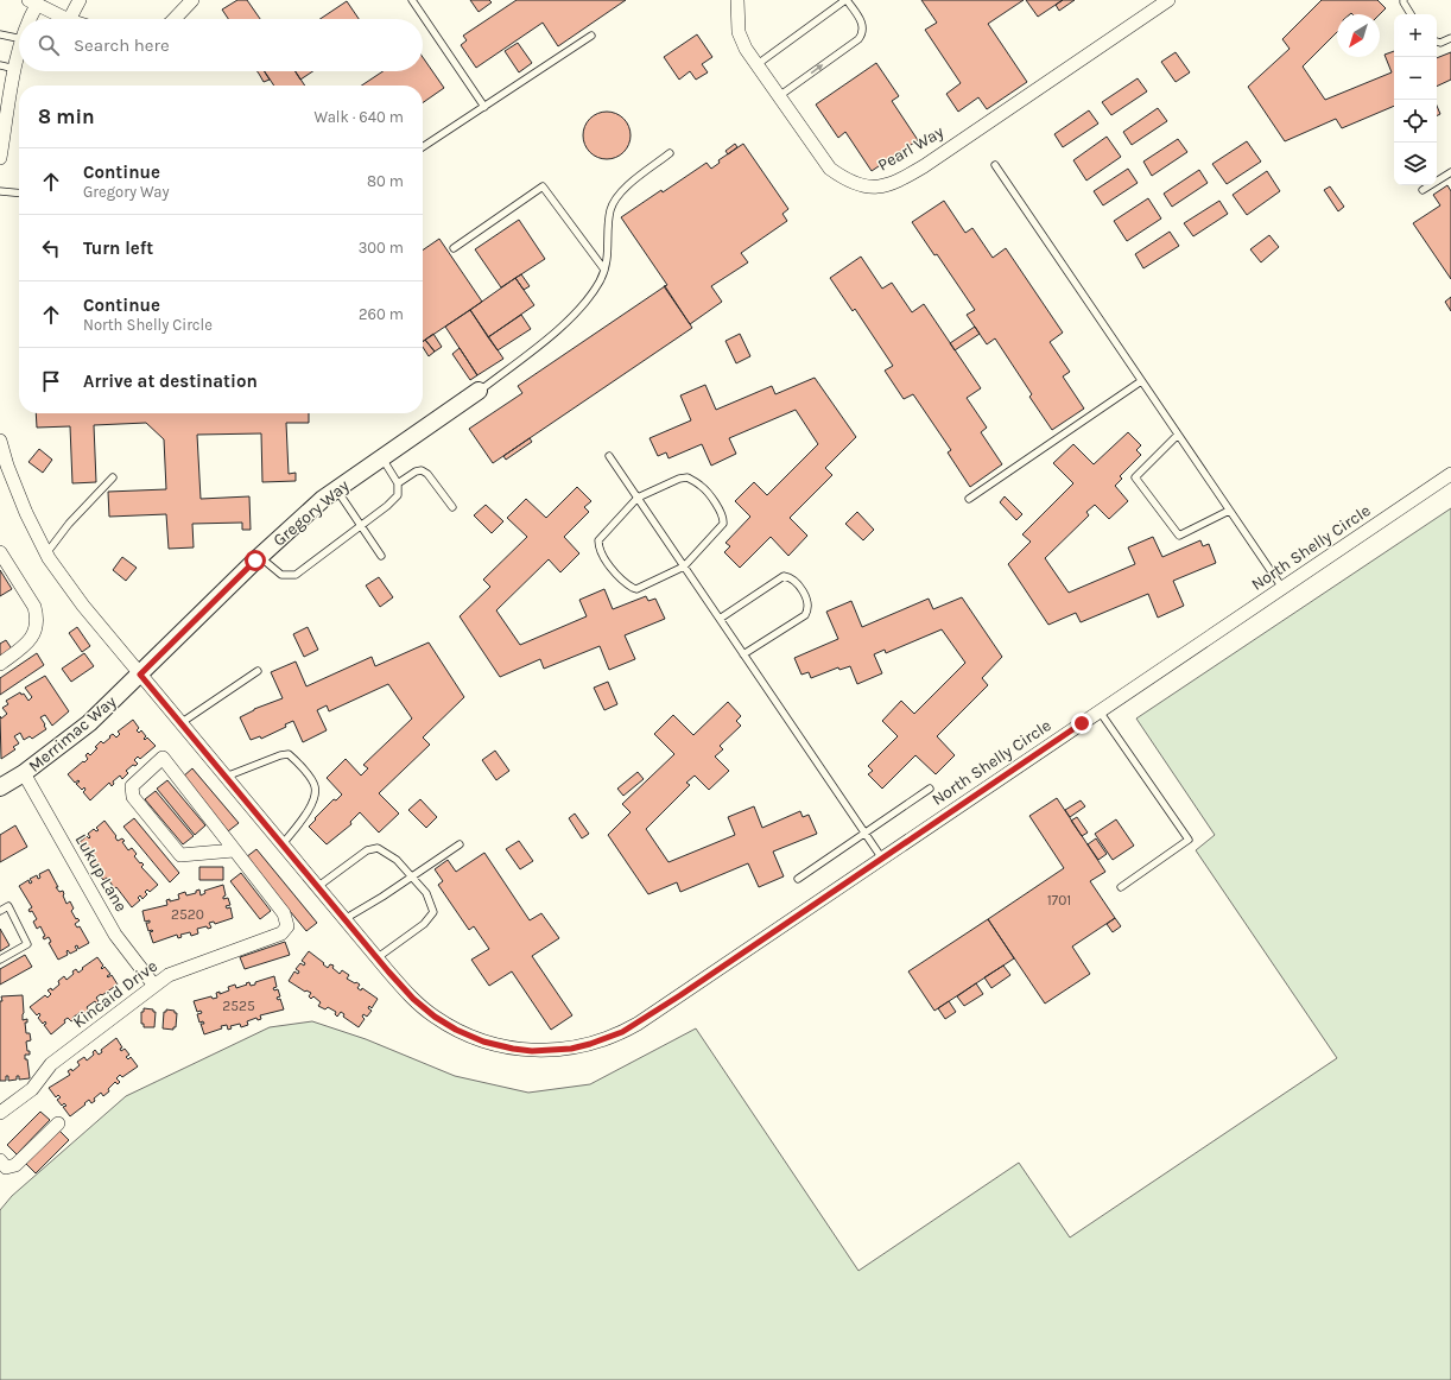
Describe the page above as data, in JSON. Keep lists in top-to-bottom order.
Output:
{
  "streets": {
    "street": [
      "Pearl Way",
      "Gregory Way",
      "North Shelly Circle",
      "Merrimac Way",
      "Lukup Lane",
      "Kincaid Drive"
    ]
  },
  "crossings": [
    ["Gregory Way", "North Shelly Circle"],
    ["Gregory Way", "Merrimac Way"],
    ["North Shelly Circle", "Merrimac Way"],
    ["Merrimac Way", "Lukup Lane"],
    ["Lukup Lane", "Kincaid Drive"]
  ],
  "house_numbers": ["1701", "2520", "2525"],
  "north": "bottom left",
  "page": {
    "map_buttons": ["+", "−"],
    "search": "Search here",
    "heading": ["8 min", "Walk · 640 m"],
    "list": [
      ["Continue", "Gregory Way", "80 m"],
      ["Turn left", "300 m"],
      ["Continue", "North Shelly Circle", "260 m"],
      "Arrive at destination"
    ]
  }
}
